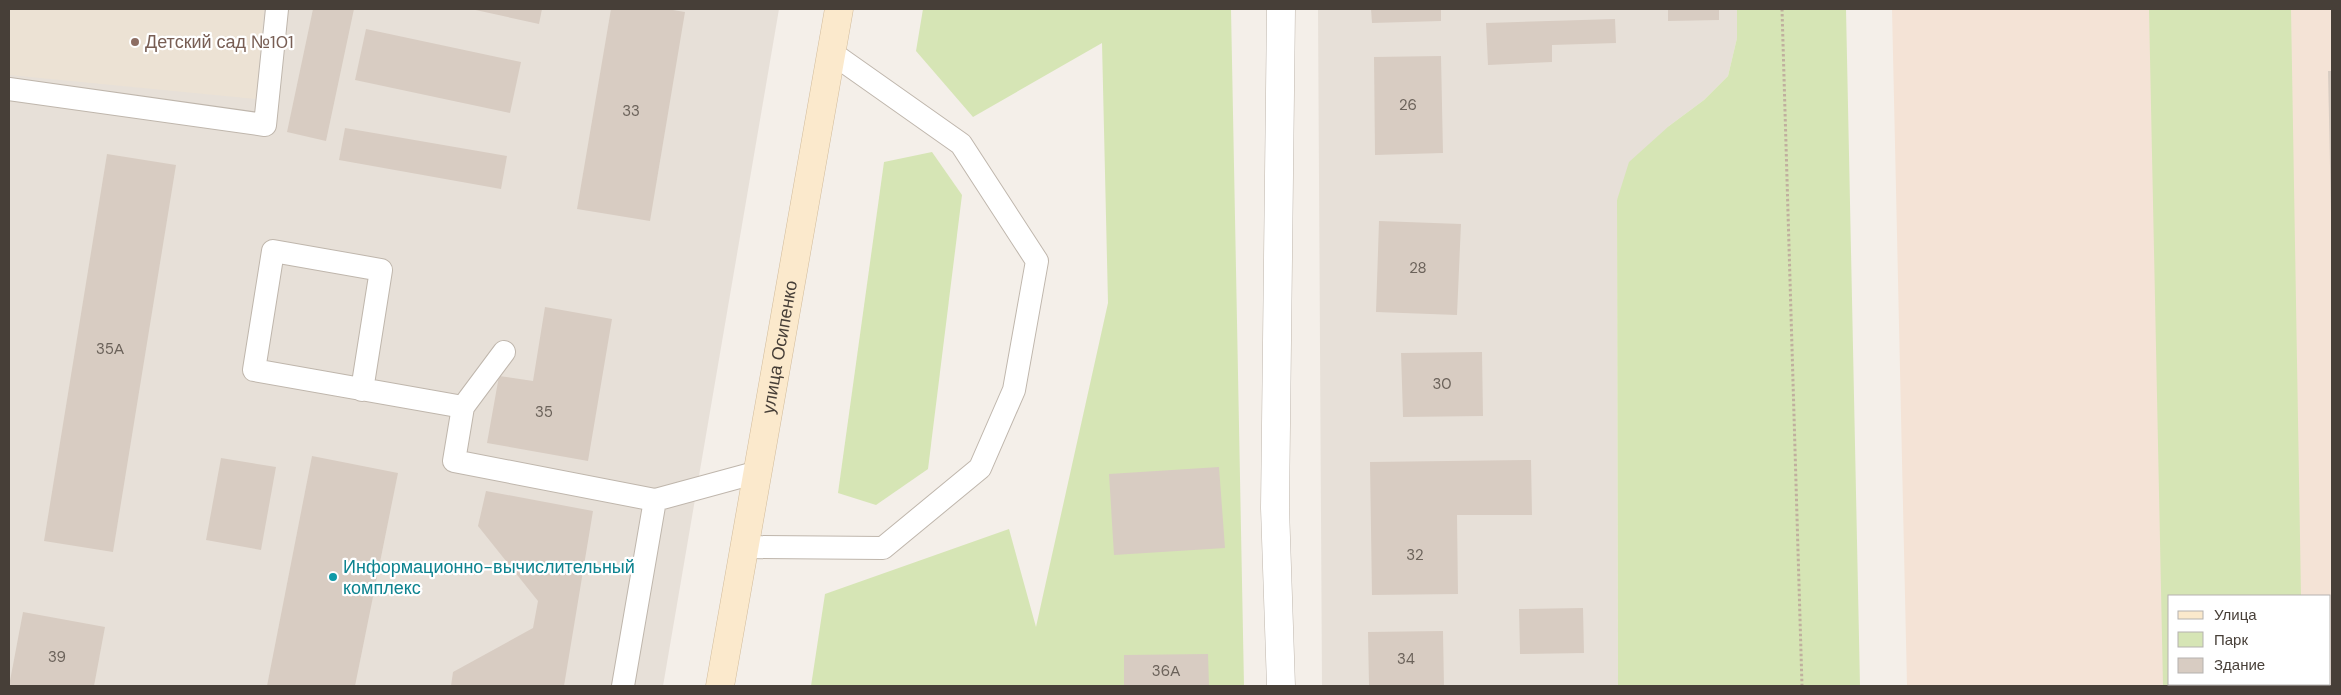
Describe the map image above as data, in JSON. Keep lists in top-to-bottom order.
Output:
{
  "streets": {
    "main road": ["улица Осипенко"]
  },
  "places": ["Детский сад №101", "Информационно-вычислительный комплекс"],
  "house_numbers": [
    "26",
    "33",
    "28",
    "35А",
    "30",
    "35",
    "32",
    "39",
    "34",
    "36А"
  ],
  "legend": ["Улица", "Парк", "Здание"]
}
